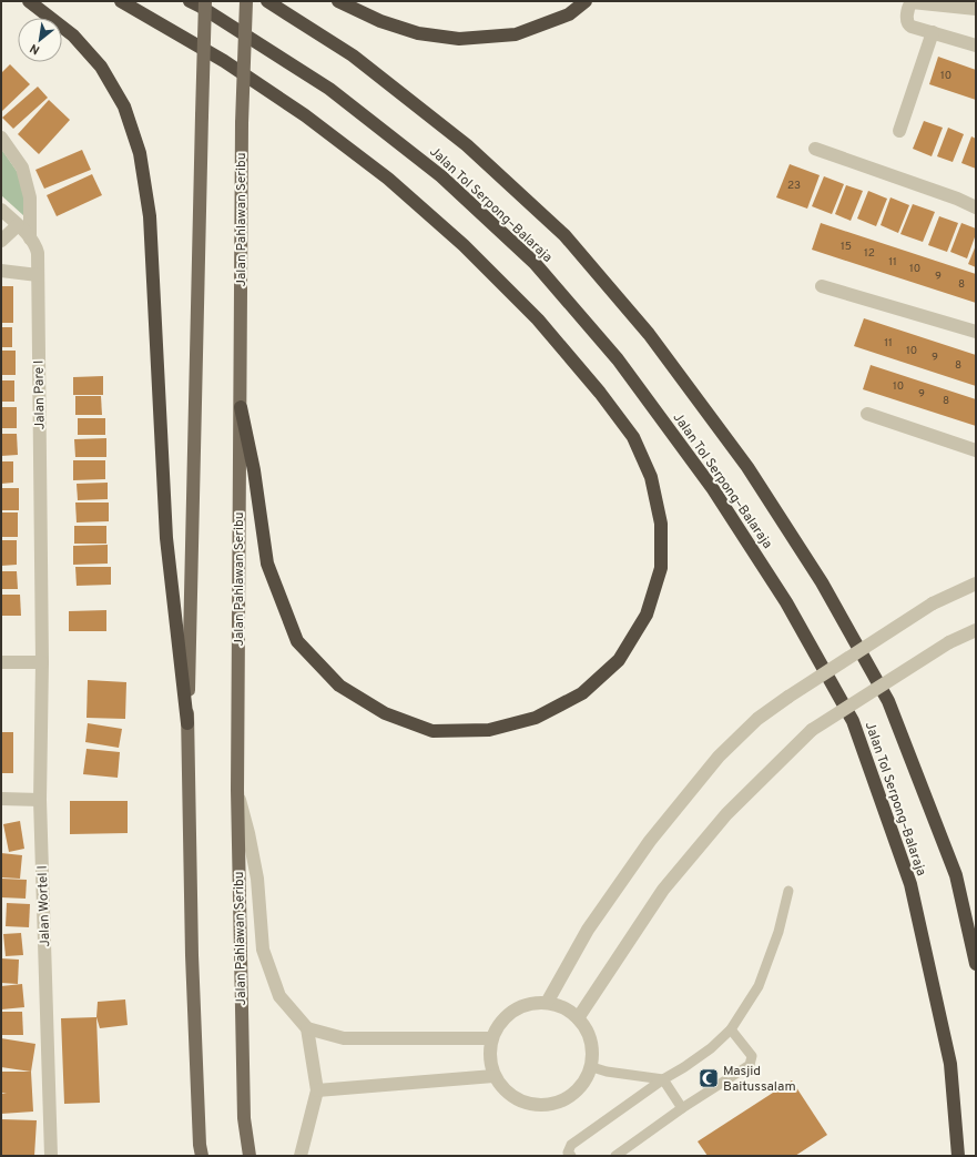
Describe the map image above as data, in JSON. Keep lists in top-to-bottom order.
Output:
{
  "streets": {
    "highway": ["Jalan Tol Serpong–Balaraja"],
    "main road": ["Jalan Pahlawan Seribu"],
    "street": ["Jalan Pare I", "Jalan Wortel I"]
  },
  "crossings": [
    ["Jalan Pare I", "Jalan Wortel I"]
  ],
  "places": {
    "mosque": ["Masjid Baitussalam"]
  },
  "house_numbers": [
    "10",
    "23",
    "15",
    "12",
    "11",
    "10",
    "9",
    "8",
    "11",
    "10",
    "9",
    "8",
    "10",
    "9",
    "8"
  ],
  "north": "bottom left"
}
